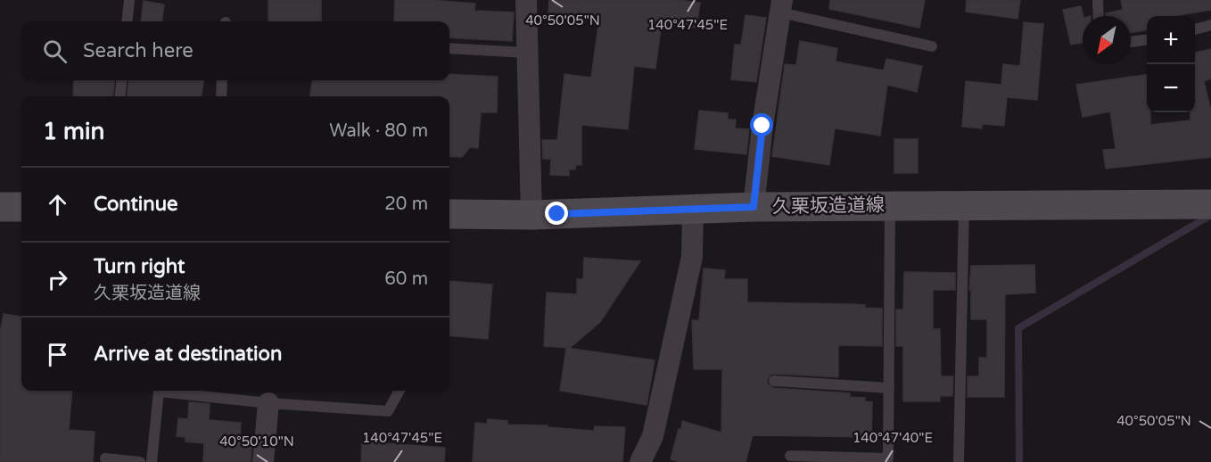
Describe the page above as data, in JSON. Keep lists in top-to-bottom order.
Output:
{
  "streets": {
    "main road": ["久栗坂造道線"]
  },
  "north": "bottom left",
  "page": {
    "map_buttons": ["+", "−"],
    "search": "Search here",
    "heading": ["1 min", "Walk · 80 m"],
    "list": [
      ["Continue", "20 m"],
      ["Turn right", "久栗坂造道線", "60 m"],
      "Arrive at destination"
    ]
  },
  "coordinates": [
    "40°50'05\"N",
    "140°47'45\"E",
    "140°47'40\"E",
    "40°50'10\"N"
  ]
}
